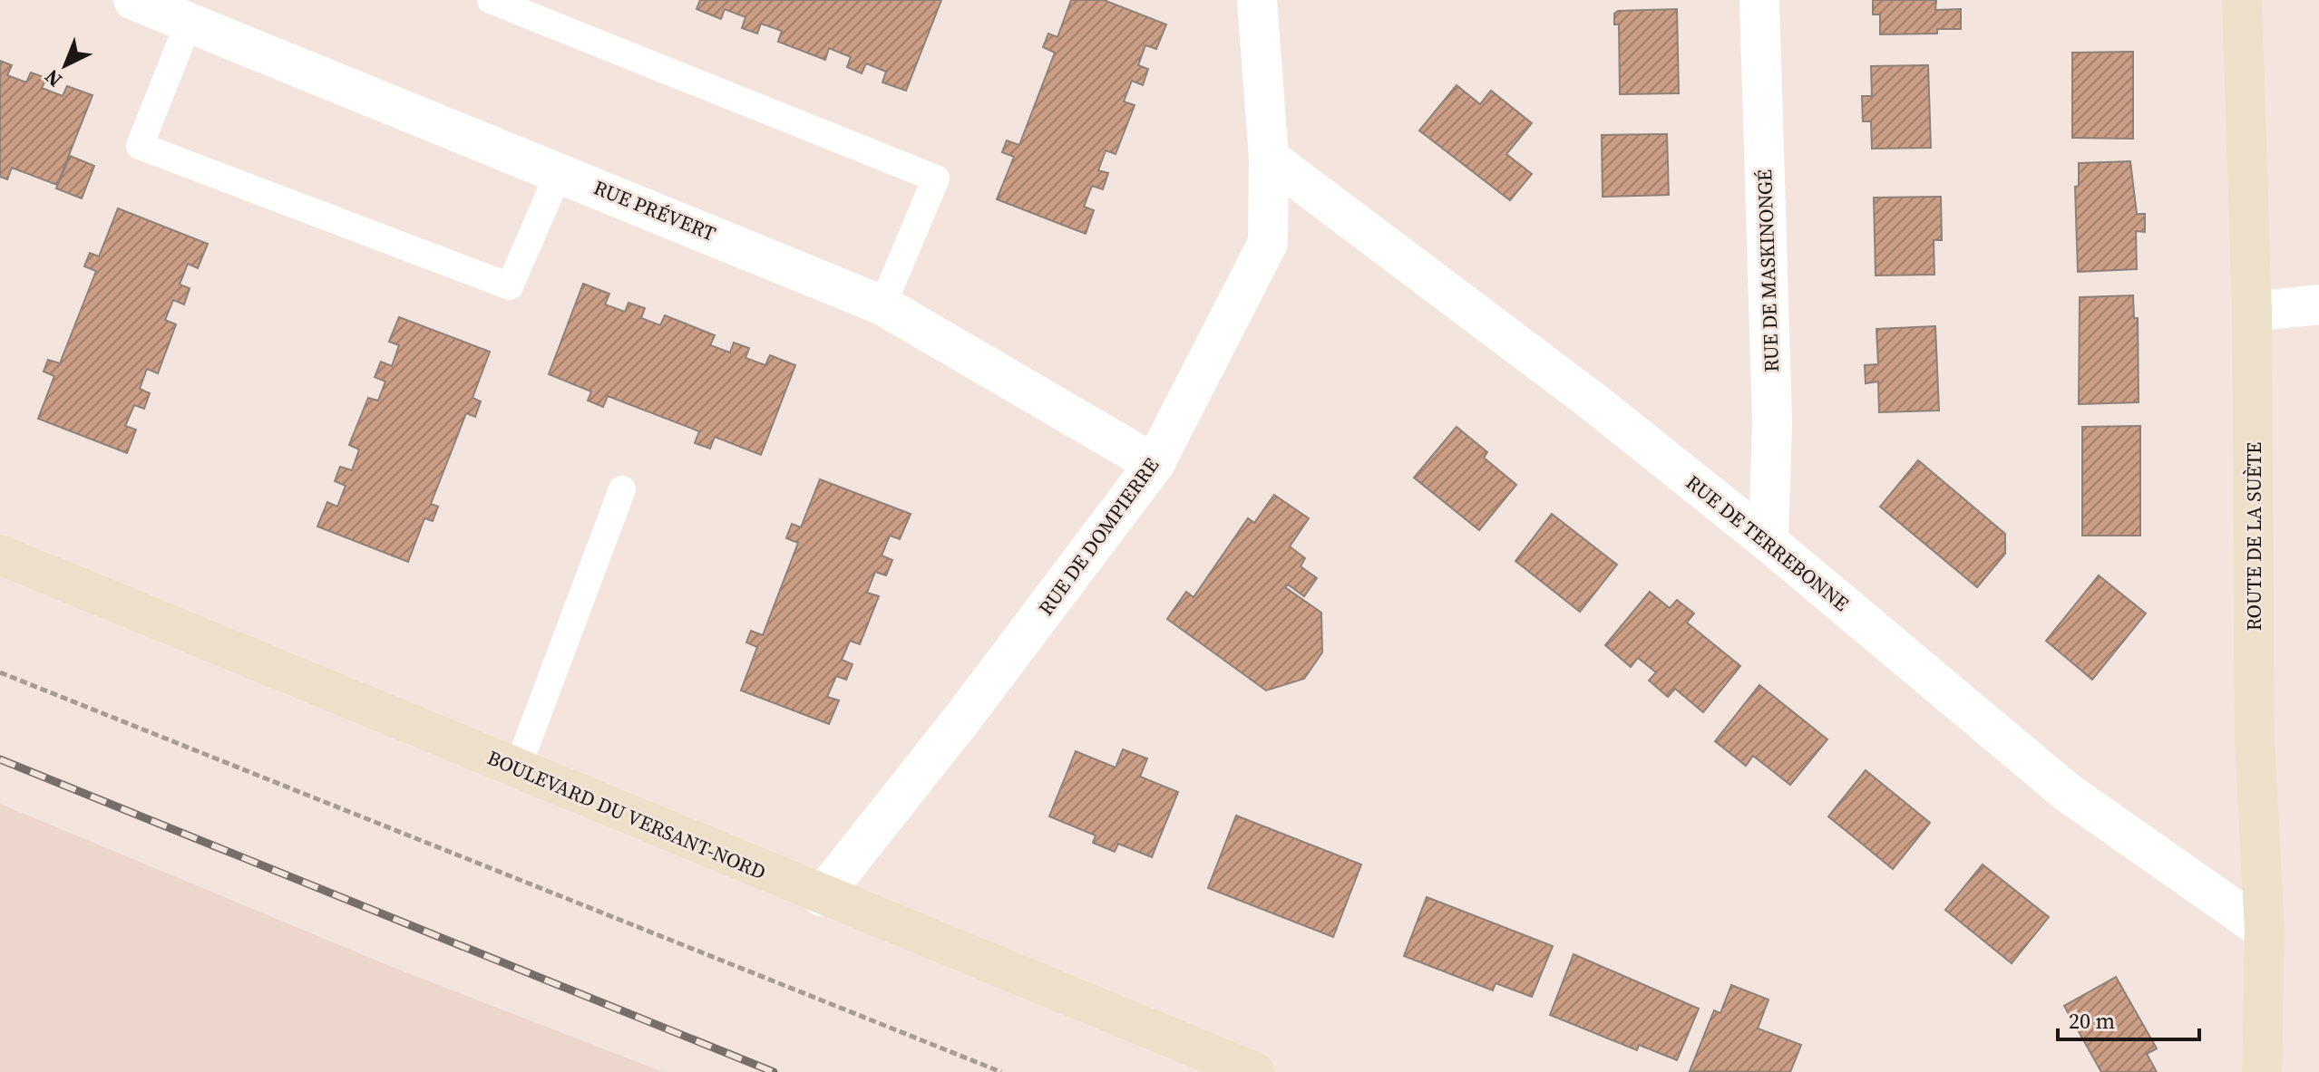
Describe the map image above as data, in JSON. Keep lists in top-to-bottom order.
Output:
{
  "streets": {
    "street": [
      "RUE PRÉVERT",
      "RUE DE MASKINONGÉ",
      "RUE DE DOMPIERRE",
      "ROUTE DE LA SUÈTE",
      "RUE DE TERREBONNE",
      "BOULEVARD DU VERSANT-NORD"
    ]
  },
  "crossings": [
    ["RUE PRÉVERT", "RUE DE DOMPIERRE"],
    ["RUE DE MASKINONGÉ", "RUE DE TERREBONNE"],
    ["RUE DE DOMPIERRE", "RUE DE TERREBONNE"],
    ["RUE DE DOMPIERRE", "BOULEVARD DU VERSANT-NORD"],
    ["ROUTE DE LA SUÈTE", "RUE DE TERREBONNE"]
  ],
  "scale_bar": "20 m",
  "north": "bottom left"
}
